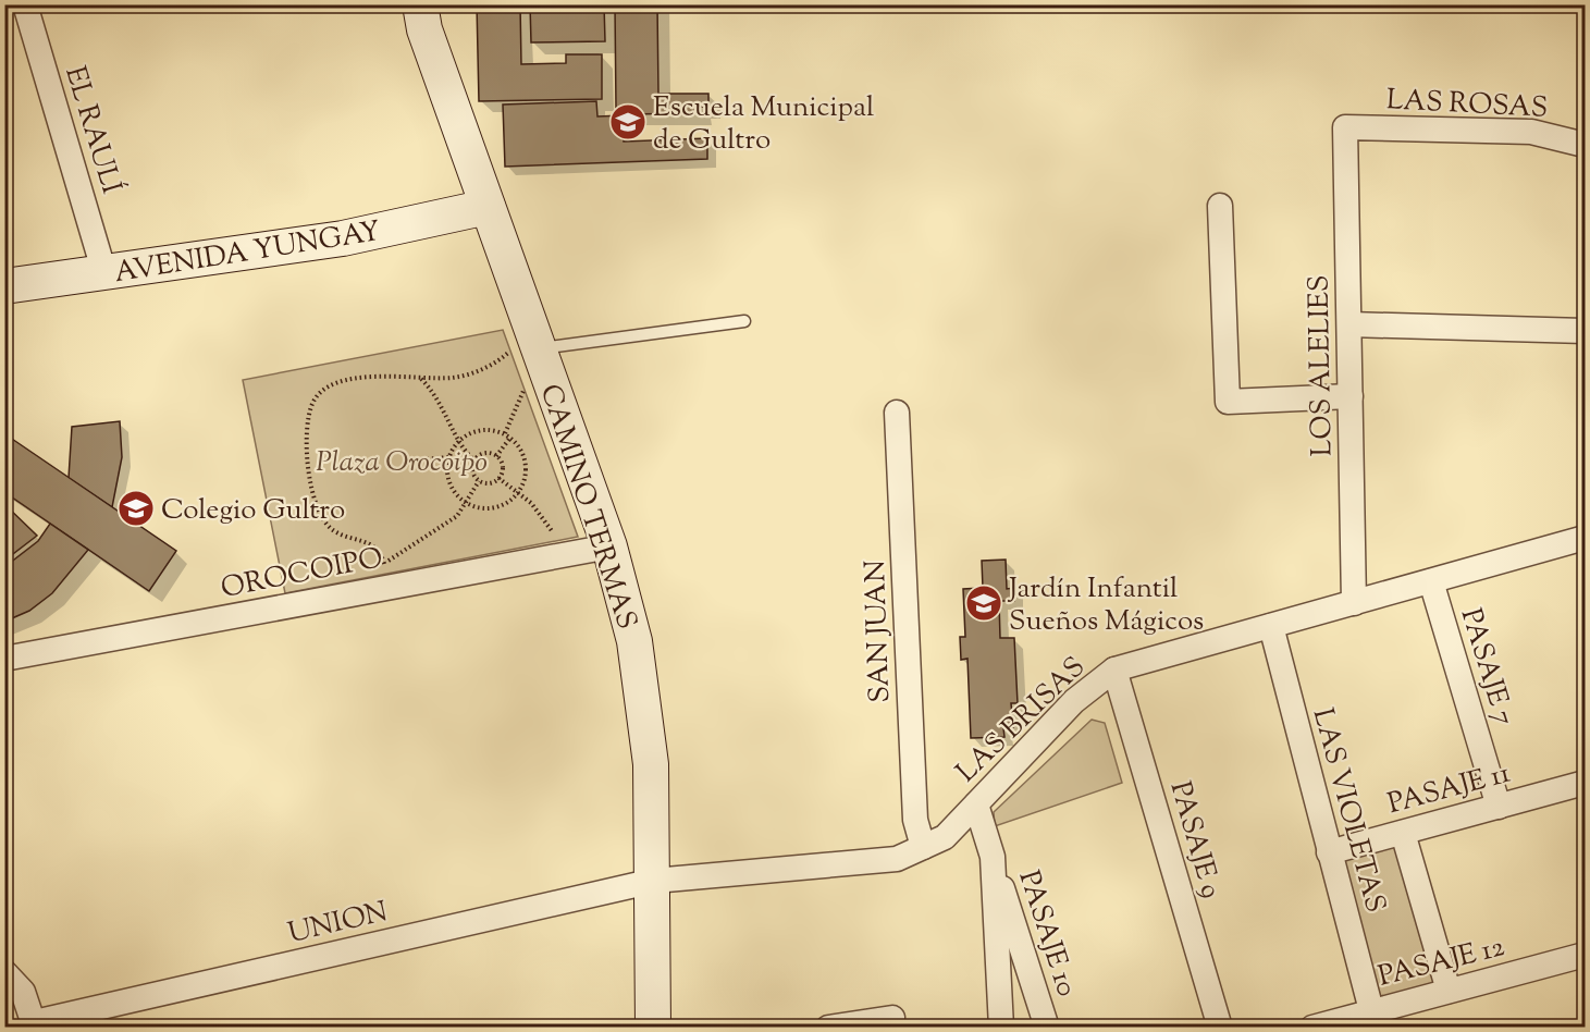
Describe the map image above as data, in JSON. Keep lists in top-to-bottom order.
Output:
{
  "streets": {
    "street": [
      "LAS ROSAS",
      "EL RAULÍ",
      "AVENIDA YUNGAY",
      "LOS ALELIES",
      "CAMINO TERMAS",
      "OROCOIPO",
      "SAN JUAN",
      "PASAJE 7",
      "LAS BRISAS",
      "PASAJE 11",
      "LAS VIOLETAS",
      "PASAJE 9",
      "UNION",
      "PASAJE 10",
      "PASAJE 12"
    ]
  },
  "crossings": [
    ["LAS ROSAS", "LOS ALELIES"],
    ["EL RAULÍ", "AVENIDA YUNGAY"],
    ["AVENIDA YUNGAY", "CAMINO TERMAS"],
    ["LOS ALELIES", "LAS BRISAS"],
    ["CAMINO TERMAS", "OROCOIPO"],
    ["CAMINO TERMAS", "LAS BRISAS"],
    ["CAMINO TERMAS", "UNION"],
    ["SAN JUAN", "LAS BRISAS"],
    ["PASAJE 7", "LAS BRISAS"],
    ["PASAJE 7", "PASAJE 11"],
    ["LAS BRISAS", "LAS VIOLETAS"],
    ["LAS BRISAS", "PASAJE 9"],
    ["LAS BRISAS", "UNION"],
    ["LAS BRISAS", "PASAJE 10"],
    ["PASAJE 11", "LAS VIOLETAS"],
    ["LAS VIOLETAS", "PASAJE 12"]
  ],
  "parks": ["Plaza Orocoipo"],
  "places": {
    "school or university": ["Escuela Municipal de Gultro", "Colegio Gultro", "Jardín Infantil Sueños Mágicos"]
  }
}
